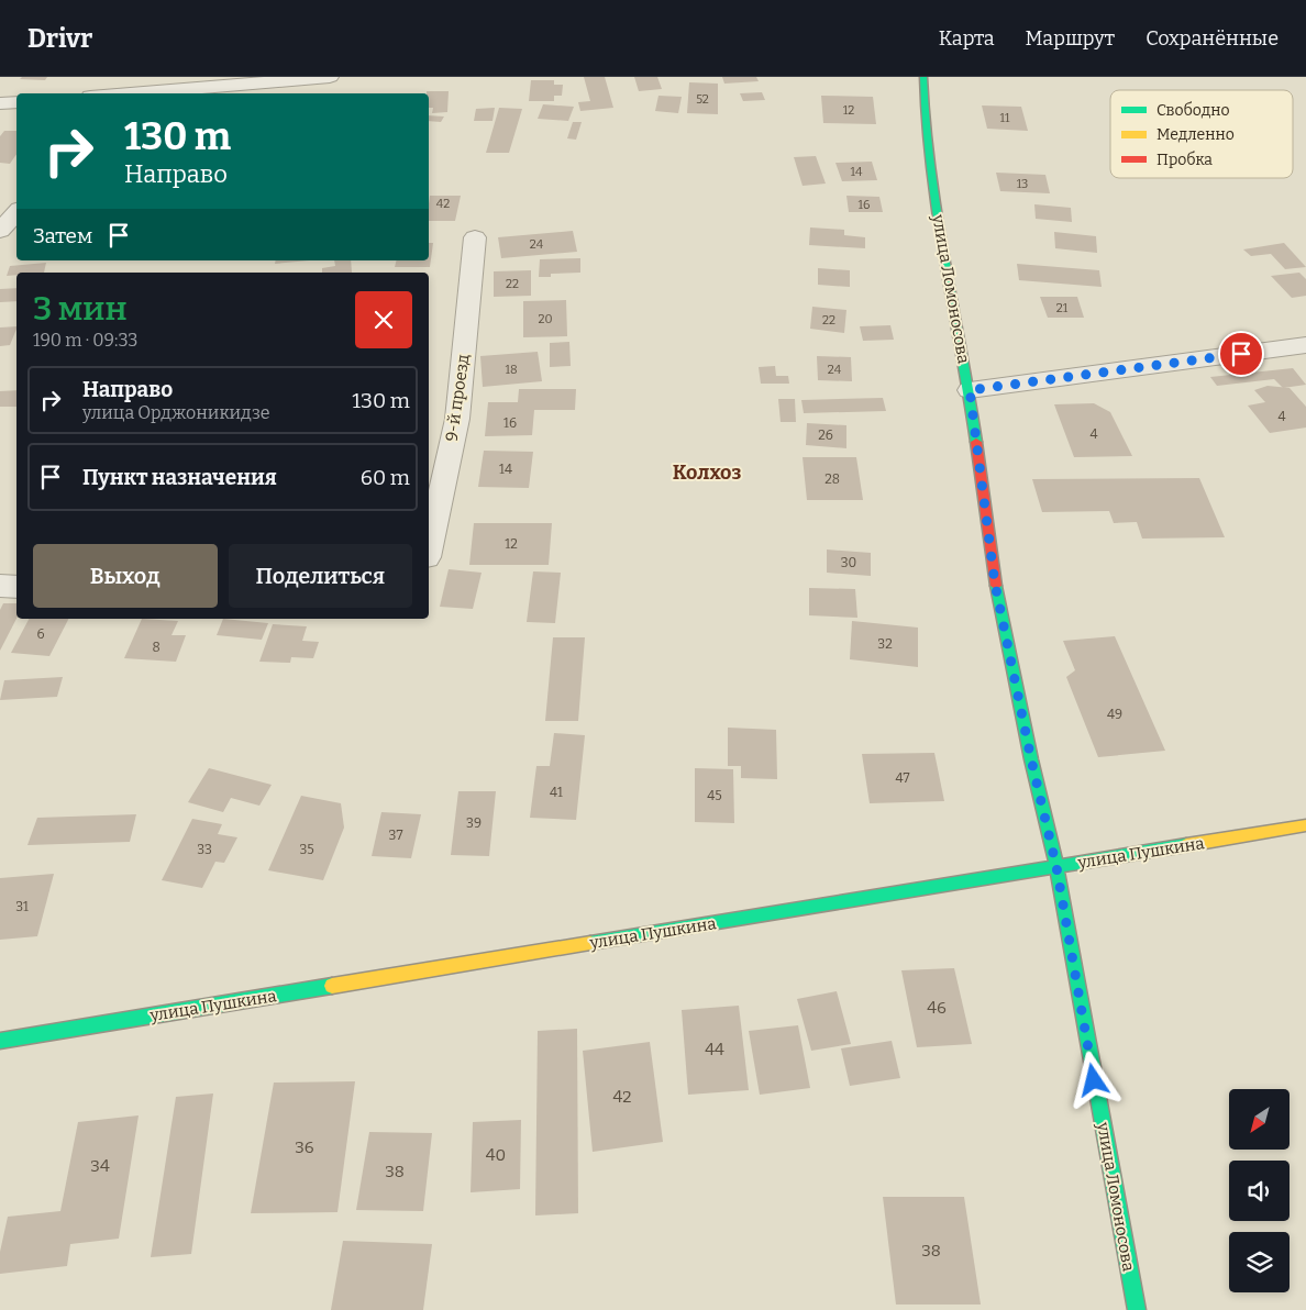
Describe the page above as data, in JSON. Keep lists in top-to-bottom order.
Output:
{
  "streets": {
    "street": ["улица Ломоносова", "9-й проезд", "улица Пушкина"]
  },
  "crossings": [
    ["улица Ломоносова", "улица Пушкина"]
  ],
  "districts": ["Колхоз"],
  "house_numbers": [
    "52",
    "12",
    "11",
    "14",
    "13",
    "42",
    "16",
    "24",
    "22",
    "21",
    "20",
    "22",
    "18",
    "24",
    "4",
    "16",
    "4",
    "26",
    "14",
    "28",
    "12",
    "30",
    "6",
    "32",
    "8",
    "49",
    "47",
    "41",
    "45",
    "39",
    "37",
    "33",
    "35",
    "31",
    "46",
    "44",
    "42",
    "36",
    "40",
    "34",
    "38",
    "38"
  ],
  "legend": ["Свободно", "Медленно", "Пробка"],
  "north": "bottom left",
  "page": {
    "header": "Drivr",
    "nav": ["Карта", "Маршрут", "Сохранённые"],
    "turn": ["130 m", "Направо"],
    "then": "Затем",
    "heading": ["3 мин", "190 m · 09:33"],
    "list": [
      {
        "name": "Направо",
        "note": "улица Орджоникидзе",
        "value": "130 m"
      },
      {
        "name": "Пункт назначения",
        "value": "60 m"
      }
    ],
    "buttons": ["Выход", "Поделиться"]
  }
}
